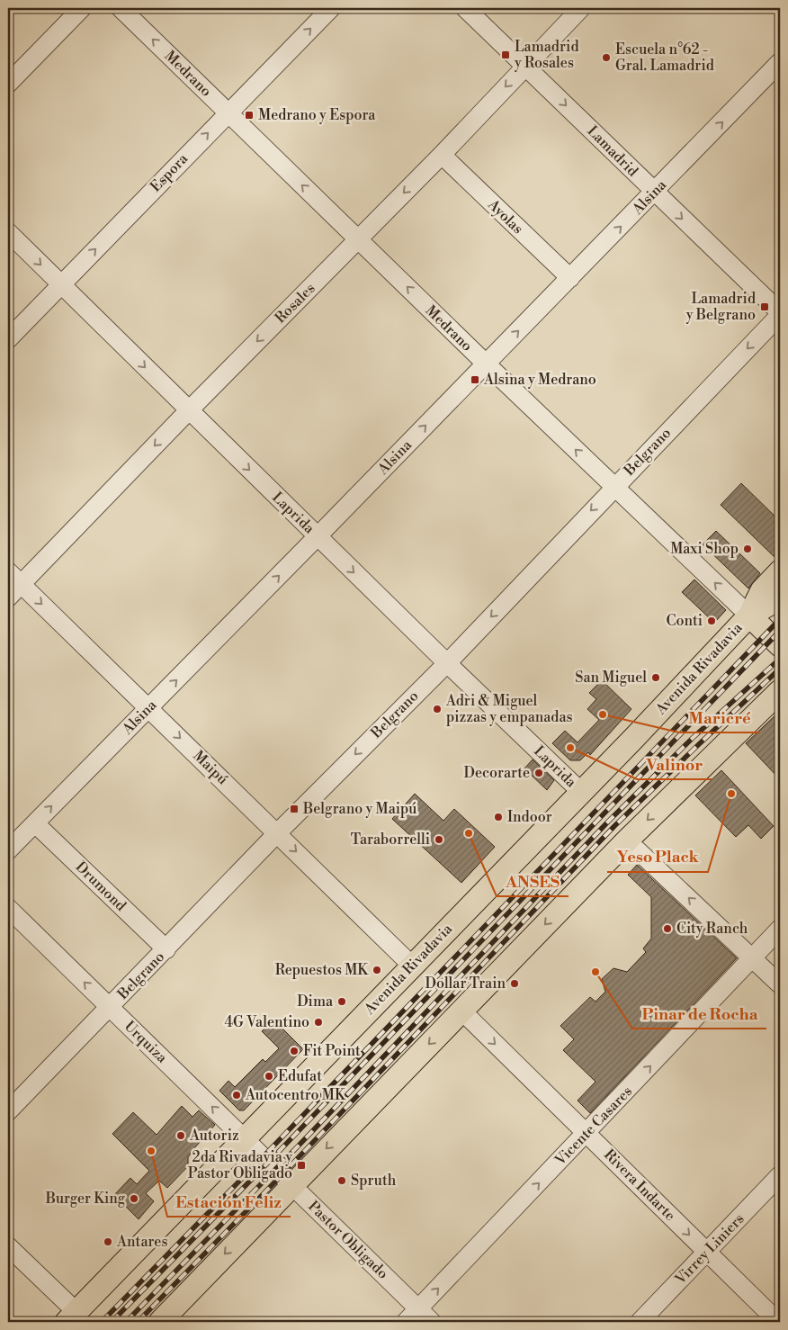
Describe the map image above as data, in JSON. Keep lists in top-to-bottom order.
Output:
{
  "streets": {
    "main road": ["Medrano", "Avenida Rivadavia"],
    "street": [
      "Lamadrid",
      "Espora",
      "Alsina",
      "Ayolas",
      "Rosales",
      "Belgrano",
      "Laprida",
      "Maipú",
      "Drumond",
      "Urquiza",
      "Vicente Casares",
      "Rivera Indarte",
      "Pastor Obligado",
      "Virrey Liniers"
    ]
  },
  "crossings": [
    ["Medrano", "Espora"],
    ["Medrano", "Alsina"],
    ["Medrano", "Rosales"],
    ["Medrano", "Belgrano"],
    ["Medrano", "Avenida Rivadavia"],
    ["Lamadrid", "Alsina"],
    ["Lamadrid", "Rosales"],
    ["Espora", "Laprida"],
    ["Alsina", "Ayolas"],
    ["Alsina", "Laprida"],
    ["Alsina", "Maipú"],
    ["Alsina", "Drumond"],
    ["Ayolas", "Rosales"],
    ["Rosales", "Laprida"],
    ["Rosales", "Maipú"],
    ["Belgrano", "Laprida"],
    ["Belgrano", "Maipú"],
    ["Belgrano", "Drumond"],
    ["Belgrano", "Urquiza"],
    ["Laprida", "Avenida Rivadavia"],
    ["Avenida Rivadavia", "Maipú"],
    ["Avenida Rivadavia", "Urquiza"],
    ["Avenida Rivadavia", "Pastor Obligado"],
    ["Urquiza", "Pastor Obligado"],
    ["Vicente Casares", "Rivera Indarte"],
    ["Vicente Casares", "Pastor Obligado"],
    ["Rivera Indarte", "Virrey Liniers"]
  ],
  "one_way": [
    "Medrano",
    "Lamadrid",
    "Espora",
    "Alsina",
    "Rosales",
    "Belgrano",
    "Laprida",
    "Maipú",
    "Urquiza",
    "Vicente Casares",
    "Rivera Indarte"
  ],
  "places": {
    "transit": [
      "Lamadrid y Rosales",
      "Medrano y Espora",
      "Lamadrid y Belgrano",
      "Alsina y Medrano",
      "Belgrano y Maipú",
      "2da Rivadavia y Pastor Obligado"
    ],
    "other": [
      "Escuela n°62 - Gral. Lamadrid",
      "Maxi Shop",
      "Conti",
      "San Miguel",
      "Adri & Miguel pizzas y empanadas",
      "Maricré",
      "Valinor",
      "Decorarte",
      "Yeso Plack",
      "Indoor",
      "ANSES",
      "Taraborrelli",
      "City Ranch",
      "Repuestos MK",
      "Pinar de Rocha",
      "Dollar Train",
      "Dima",
      "4G Valentino",
      "Fit Point",
      "Edufat",
      "Autocentro MK",
      "Autoriz",
      "Estación Feliz",
      "Spruth",
      "Burger King",
      "Antares"
    ]
  }
}
